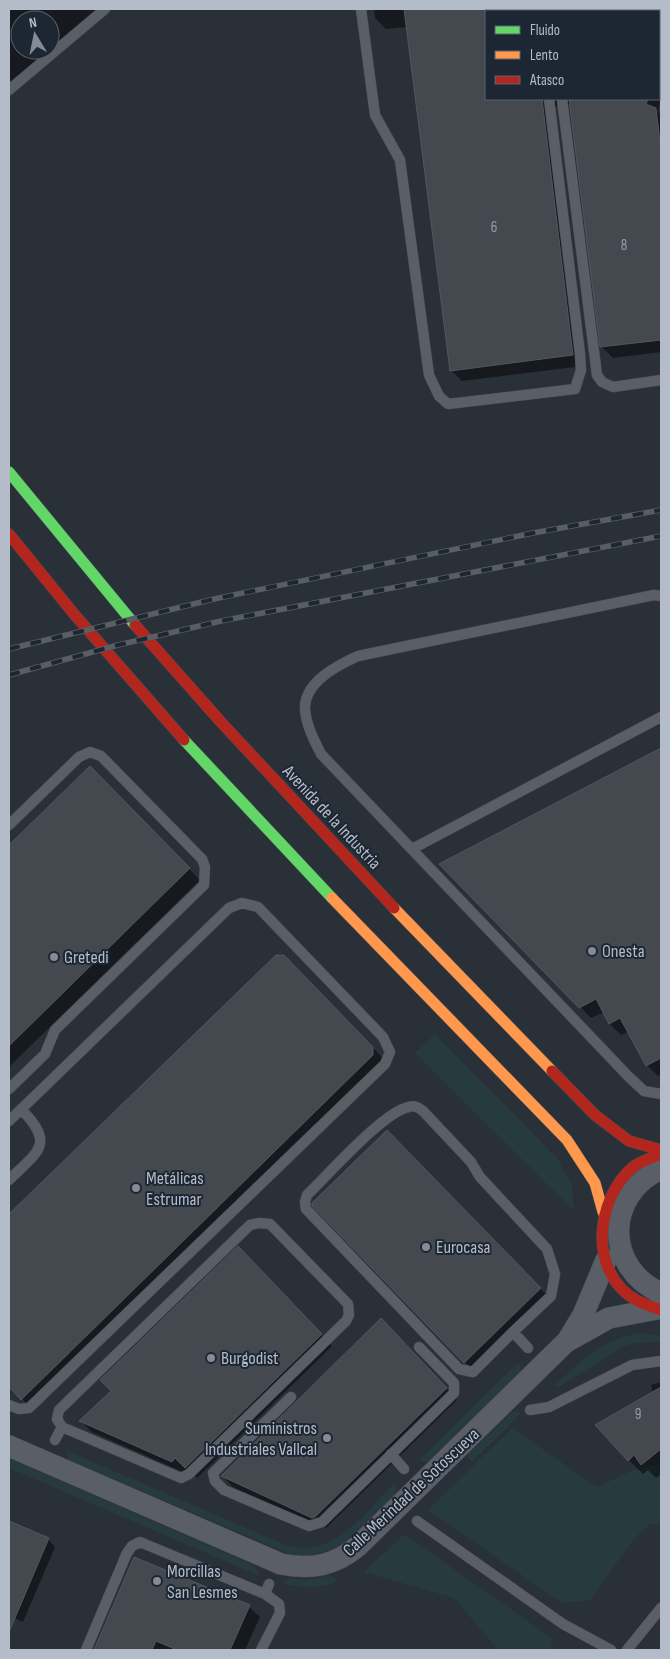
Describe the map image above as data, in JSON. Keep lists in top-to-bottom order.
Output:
{
  "streets": {
    "main road": ["Avenida de la Industria"],
    "street": ["Calle Merindad de Sotoscueva"]
  },
  "places": [
    "Onesta",
    "Gretedi",
    "Metálicas Estrumar",
    "Eurocasa",
    "Burgodist",
    "Suministros Industriales Vallcal",
    "Morcillas San Lesmes"
  ],
  "house_numbers": ["6", "8", "9"],
  "legend": ["Fluido", "Lento", "Atasco"],
  "north": "top"
}
